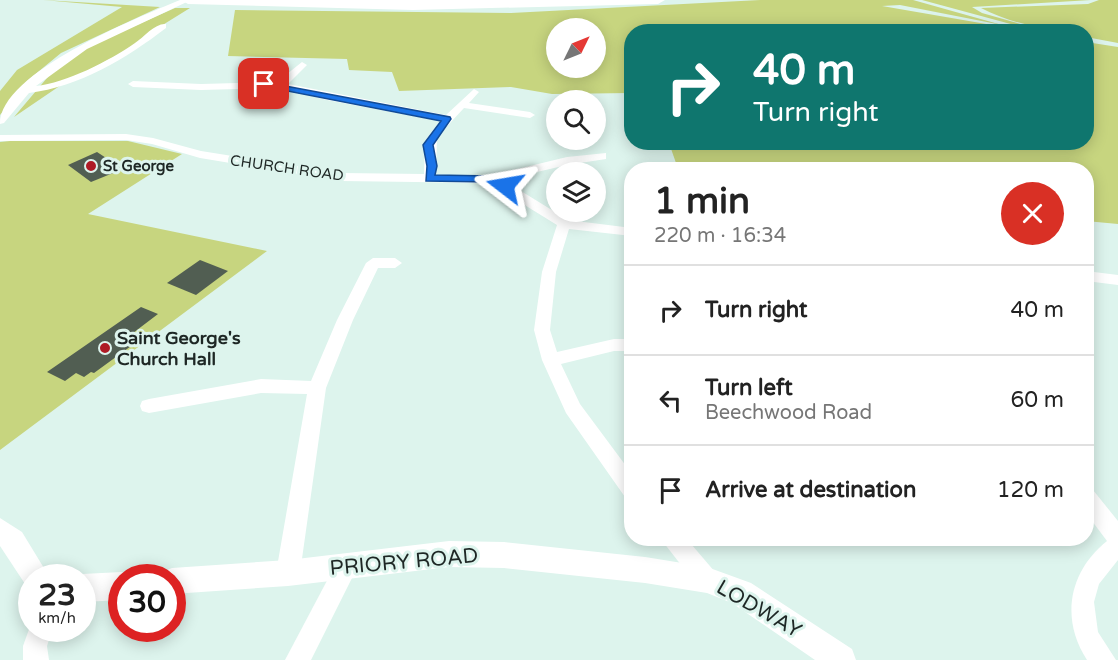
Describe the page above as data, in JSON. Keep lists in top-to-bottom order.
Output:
{
  "streets": {
    "street": ["CHURCH ROAD", "PRIORY ROAD", "LODWAY"]
  },
  "crossings": [
    ["PRIORY ROAD", "LODWAY"]
  ],
  "places": ["St George", "Saint George's Church Hall"],
  "north": "top right",
  "page": {
    "turn": ["40 m", "Turn right"],
    "heading": ["1 min", "220 m · 16:34"],
    "list": [
      {
        "name": "Turn right",
        "value": "40 m"
      },
      {
        "name": "Turn left",
        "note": "Beechwood Road",
        "value": "60 m"
      },
      {
        "name": "Arrive at destination",
        "value": "120 m"
      }
    ],
    "speed": "23 km/h",
    "limit": "30"
  }
}
